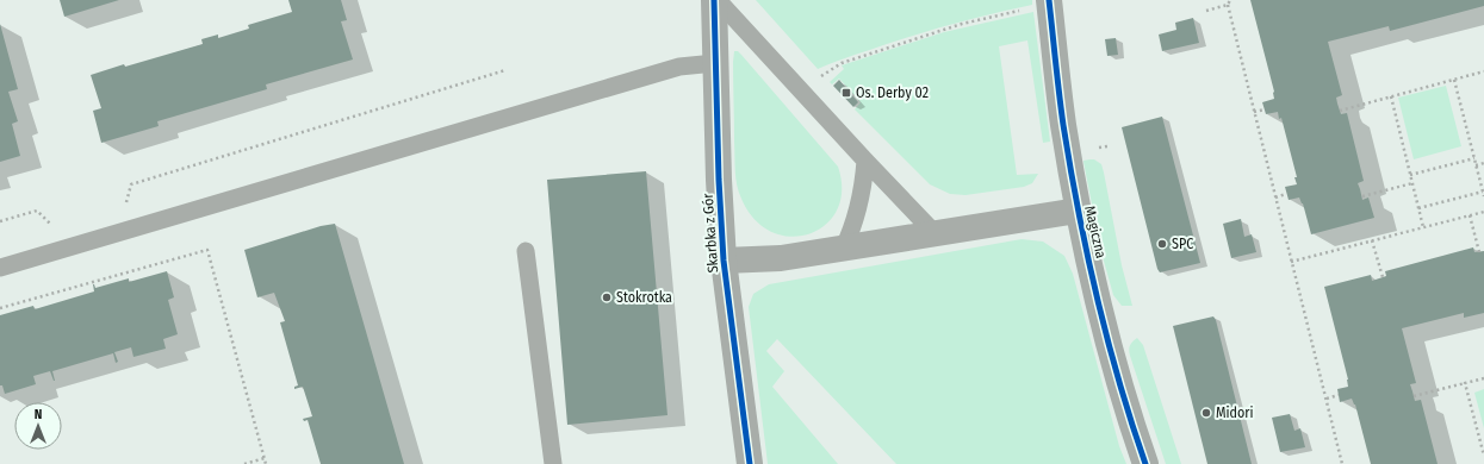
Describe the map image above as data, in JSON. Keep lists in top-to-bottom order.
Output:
{
  "streets": {
    "street": ["Magiczna", "Skarbka z Gór"]
  },
  "places": {
    "transit": ["Os. Derby 02"],
    "other": ["SPC", "Stokrotka", "Midori"]
  },
  "north": "top"
}
